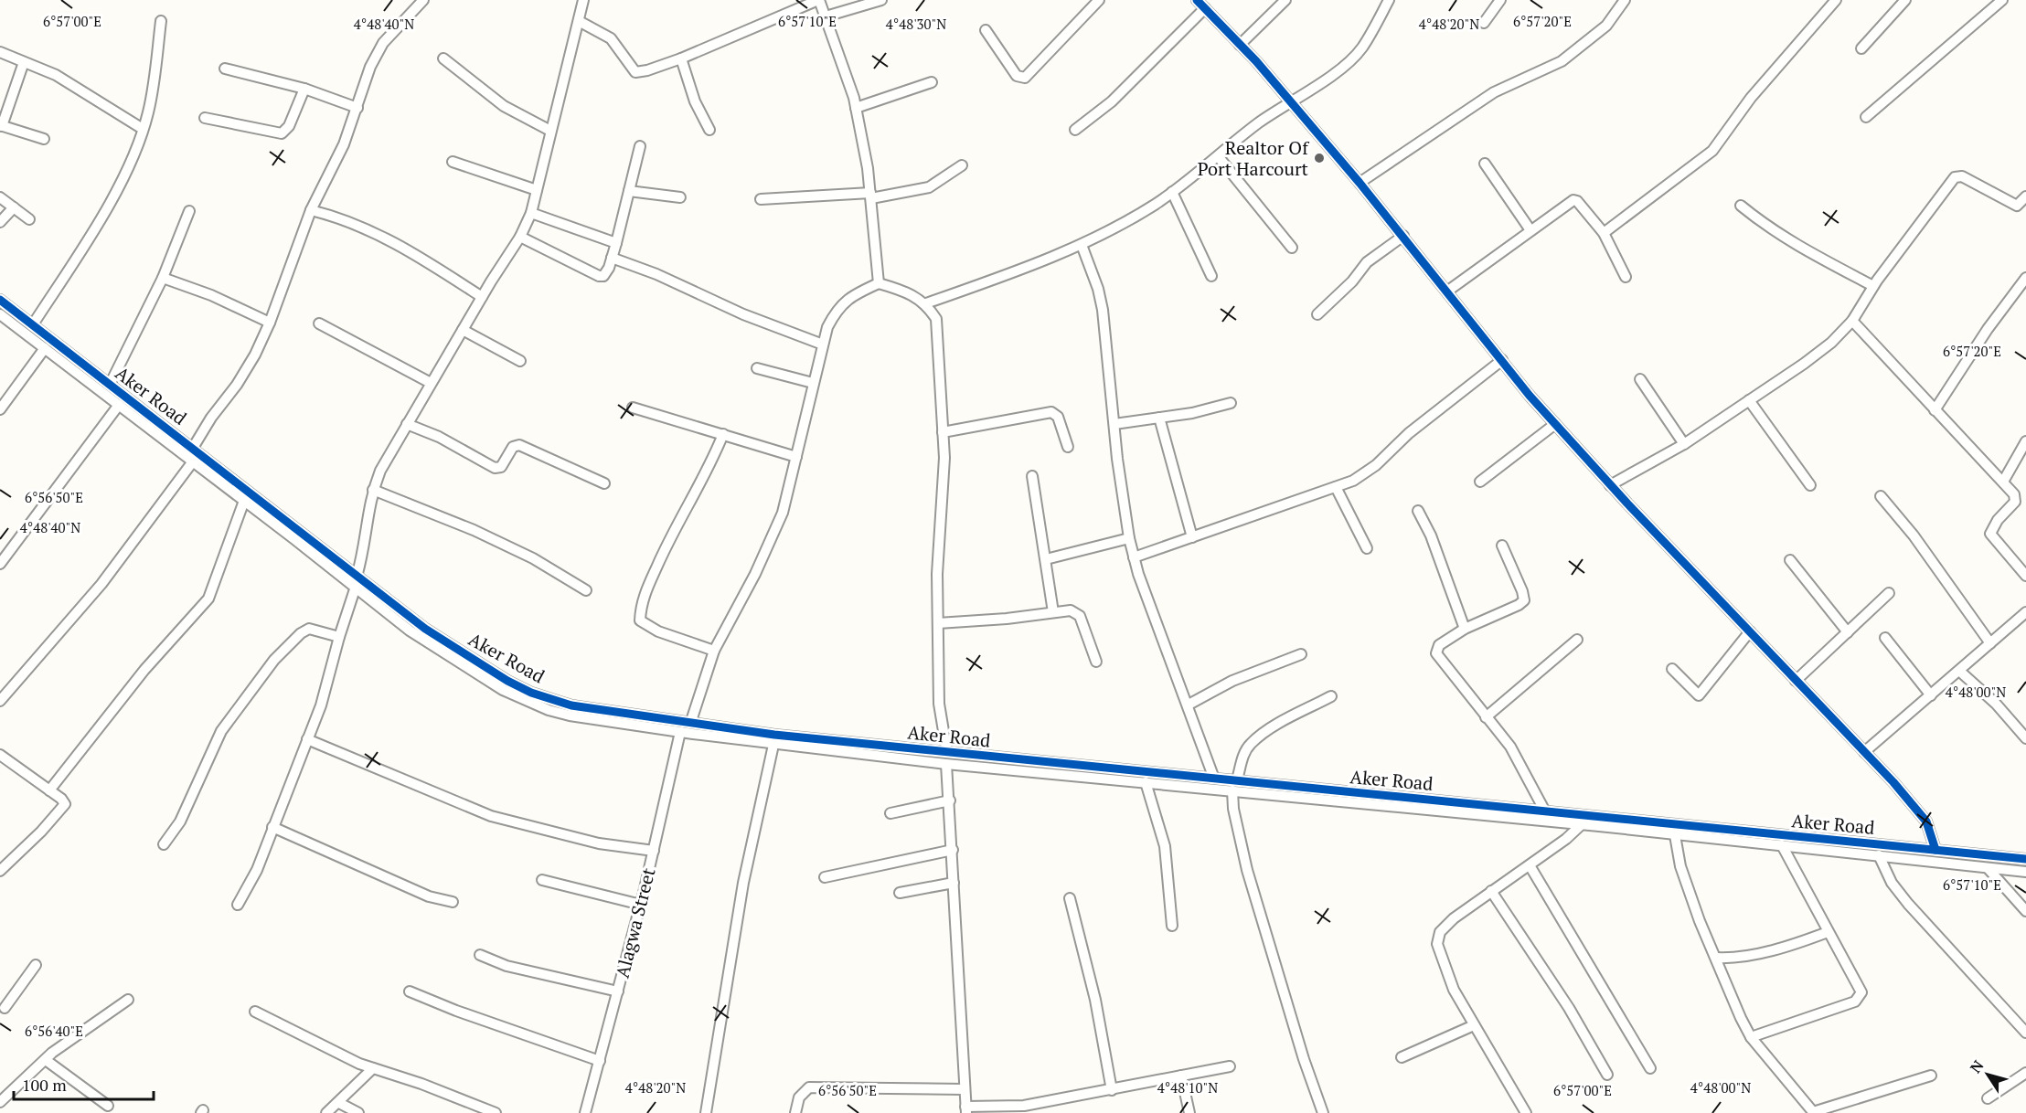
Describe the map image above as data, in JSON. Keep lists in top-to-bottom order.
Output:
{
  "streets": {
    "street": ["Aker Road", "Alagwa Street"]
  },
  "crossings": [
    ["Aker Road", "Alagwa Street"]
  ],
  "places": ["Realtor Of Port Harcourt"],
  "scale_bar": "100 m",
  "north": "top left",
  "coordinates": [
    "6°57'00\"E",
    "6°57'10\"E",
    "6°57'20\"E",
    "4°48'40\"N",
    "4°48'30\"N",
    "4°48'20\"N",
    "6°56'50\"E",
    "4°48'00\"N",
    "6°56'40\"E",
    "4°48'10\"N"
  ]
}
